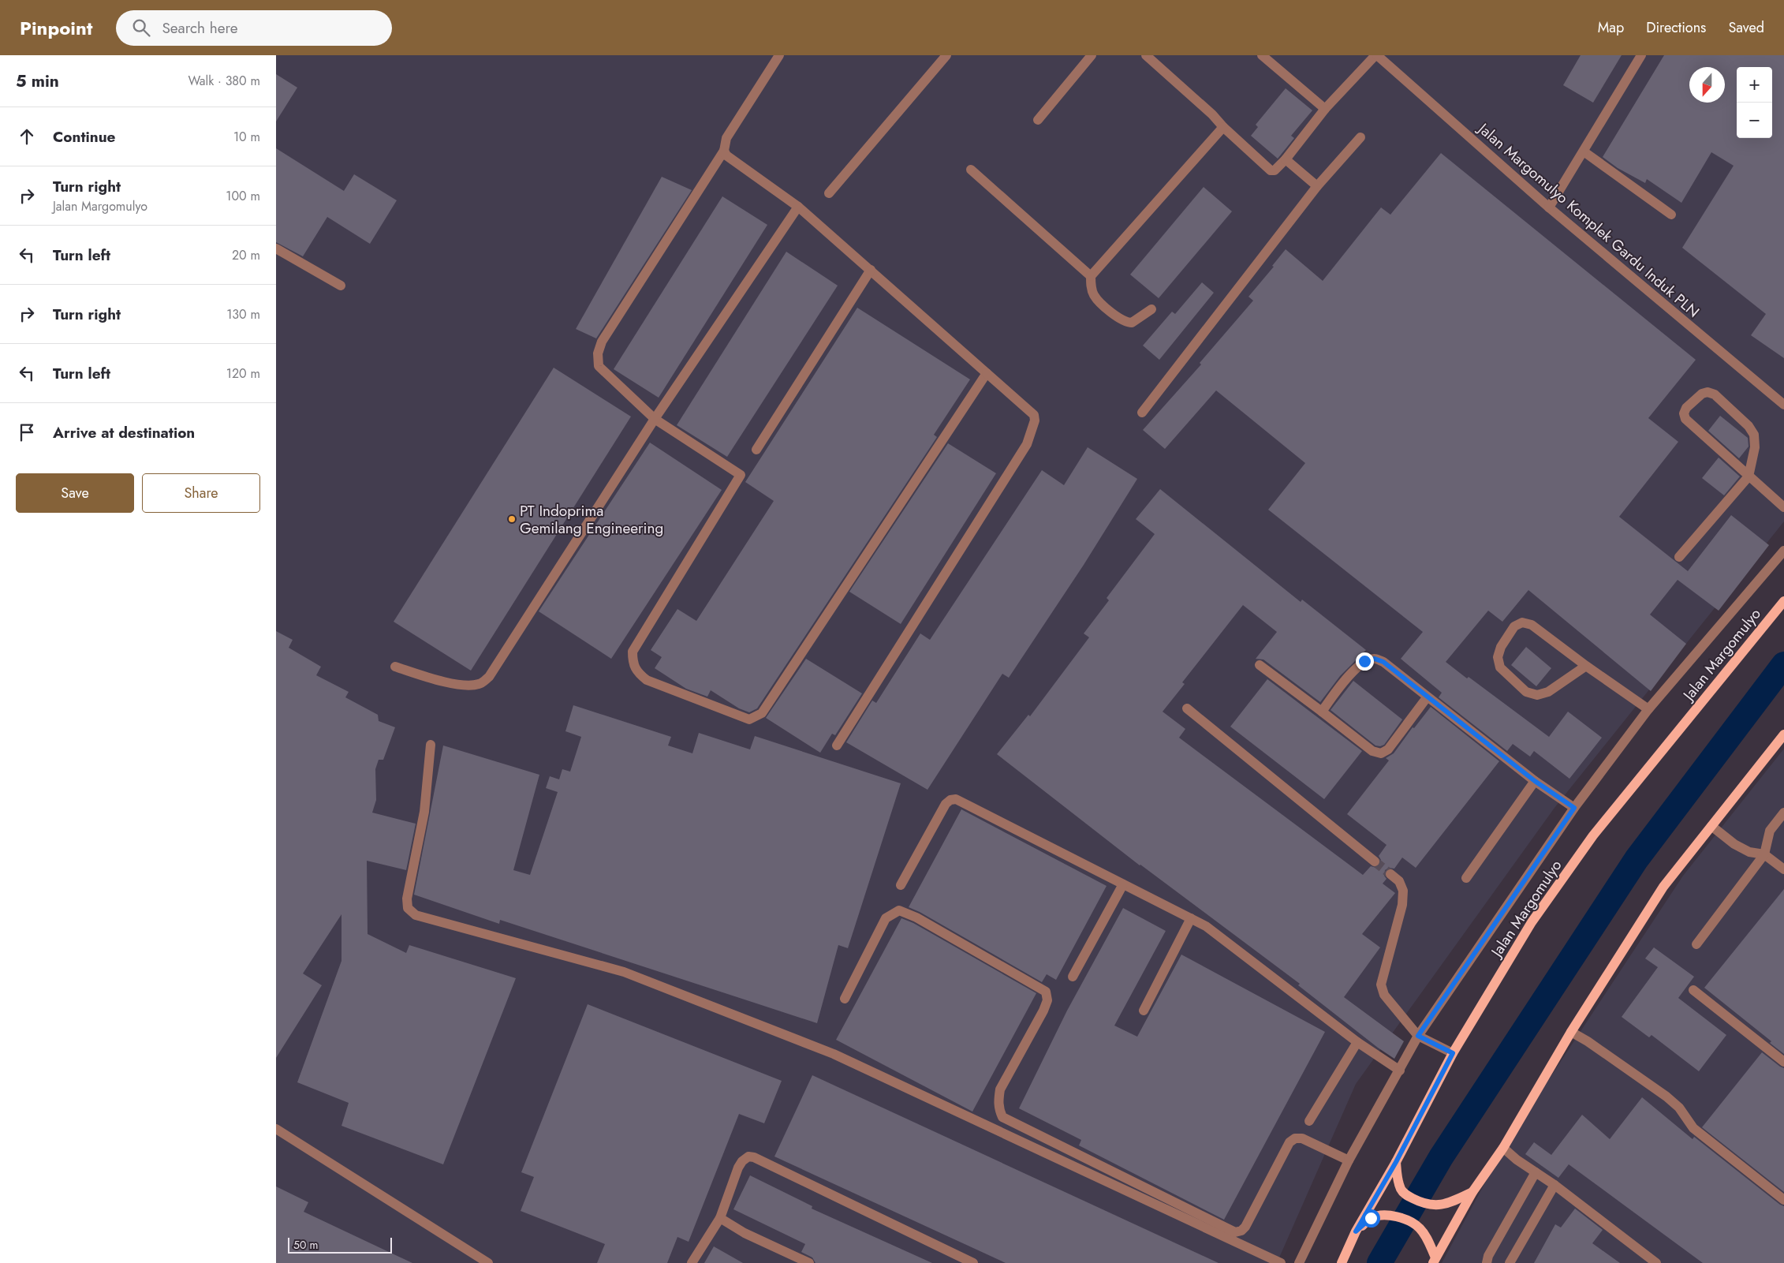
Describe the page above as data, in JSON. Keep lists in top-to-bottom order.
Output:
{
  "streets": {
    "main road": ["Jalan Margomulyo"],
    "lane": ["Jalan Margomulyo Komplek Gardu Induk PLN"]
  },
  "places": ["PT Indoprima Gemilang Engineering"],
  "scale_bar": "50 m",
  "north": "bottom",
  "page": {
    "header": "Pinpoint",
    "search": "Search here",
    "nav": ["Map", "Directions", "Saved"],
    "heading": ["5 min", "Walk · 380 m"],
    "map_buttons": ["+", "−"],
    "list": [
      ["Continue", "10 m"],
      ["Turn right", "Jalan Margomulyo", "100 m"],
      ["Turn left", "20 m"],
      ["Turn right", "130 m"],
      ["Turn left", "120 m"],
      "Arrive at destination"
    ],
    "buttons": ["Save", "Share"],
    "scale": "50 m"
  }
}
